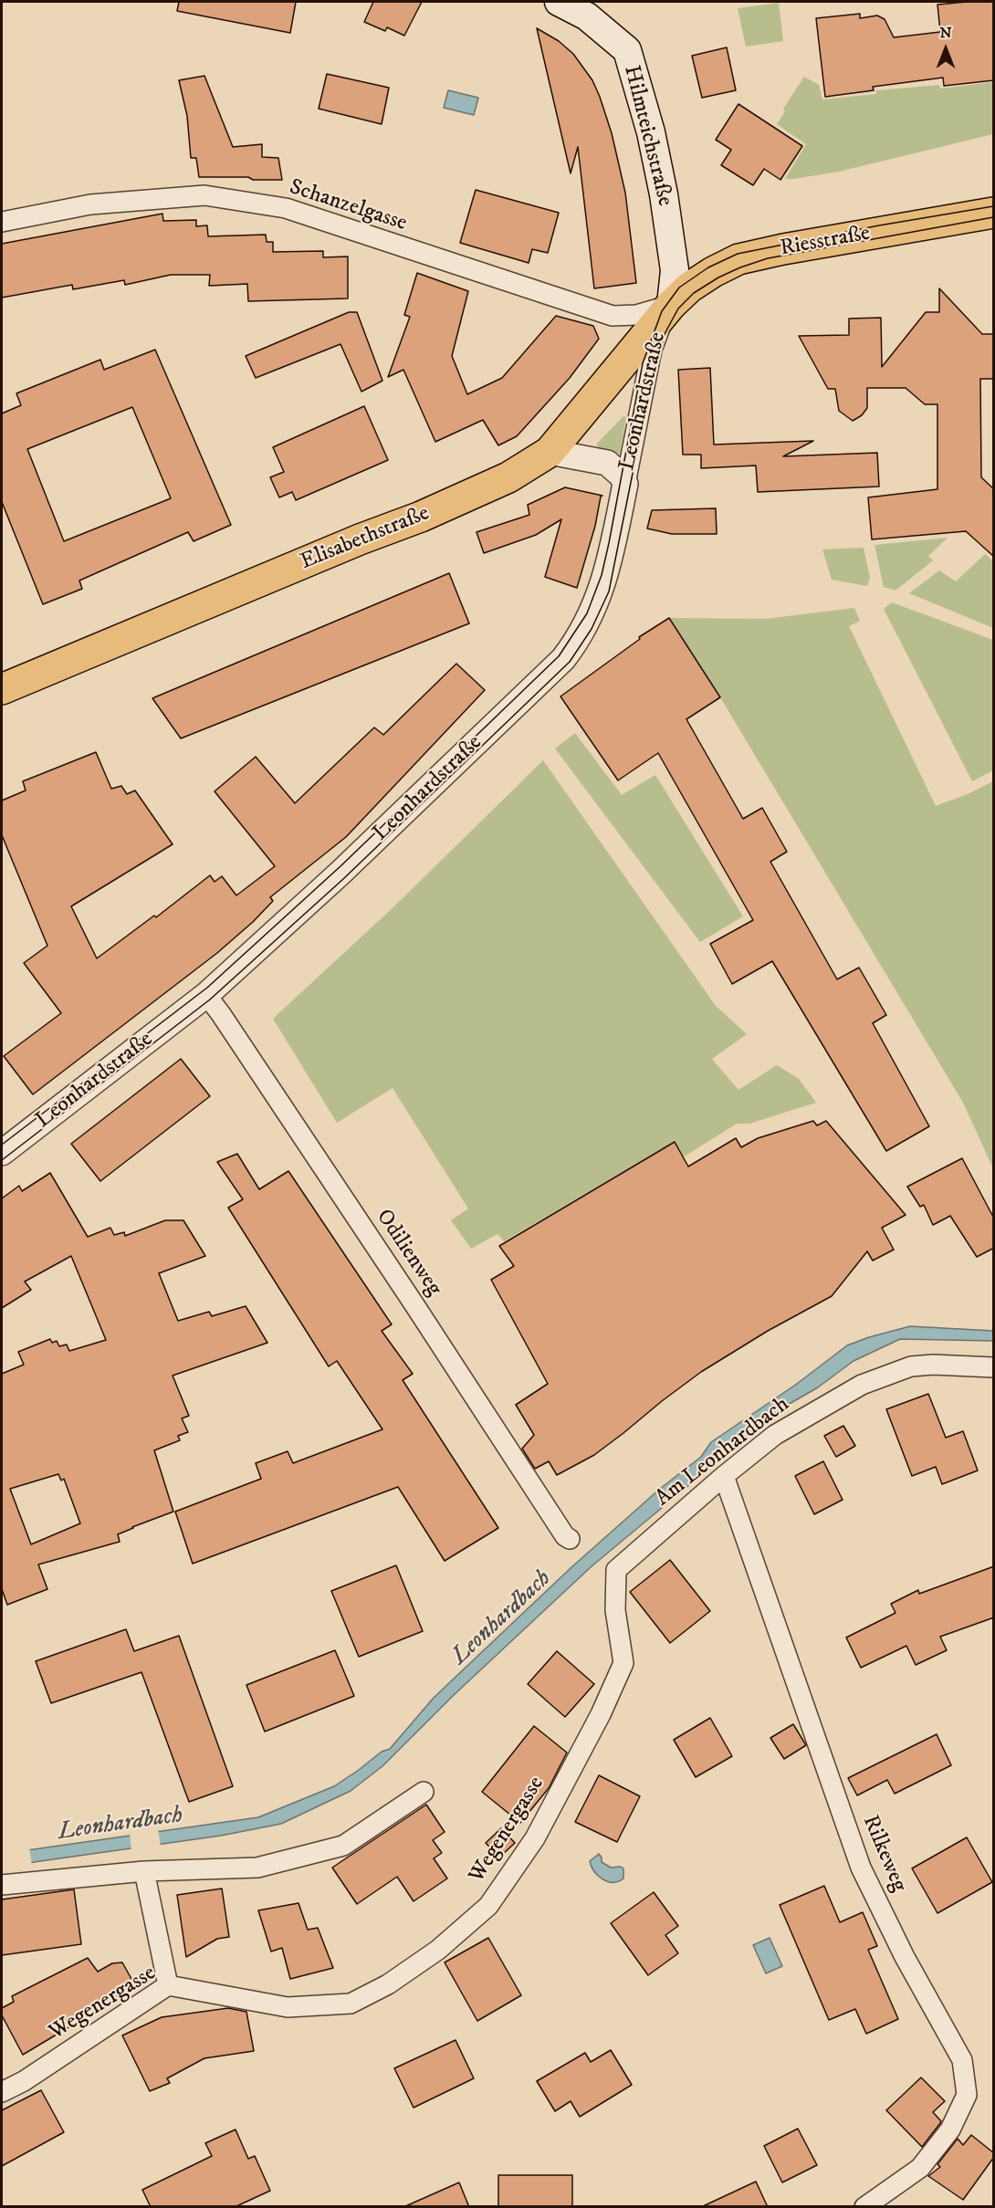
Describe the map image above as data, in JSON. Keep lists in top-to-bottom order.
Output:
{
  "streets": {
    "main road": ["Hilmteichstraße", "Riesstraße", "Elisabethstraße"],
    "street": [
      "Schanzelgasse",
      "Leonhardstraße",
      "Odilienweg",
      "Am Leonhardbach",
      "Wegenergasse",
      "Rilkeweg"
    ]
  },
  "crossings": [
    ["Hilmteichstraße", "Schanzelgasse"],
    ["Hilmteichstraße", "Riesstraße"],
    ["Hilmteichstraße", "Leonhardstraße"],
    ["Hilmteichstraße", "Elisabethstraße"],
    ["Schanzelgasse", "Riesstraße"],
    ["Schanzelgasse", "Leonhardstraße"],
    ["Schanzelgasse", "Elisabethstraße"],
    ["Riesstraße", "Leonhardstraße"],
    ["Riesstraße", "Elisabethstraße"],
    ["Leonhardstraße", "Elisabethstraße"],
    ["Leonhardstraße", "Odilienweg"],
    ["Am Leonhardbach", "Wegenergasse"],
    ["Am Leonhardbach", "Rilkeweg"]
  ],
  "water": ["Leonhardbach"],
  "north": "top"
}
